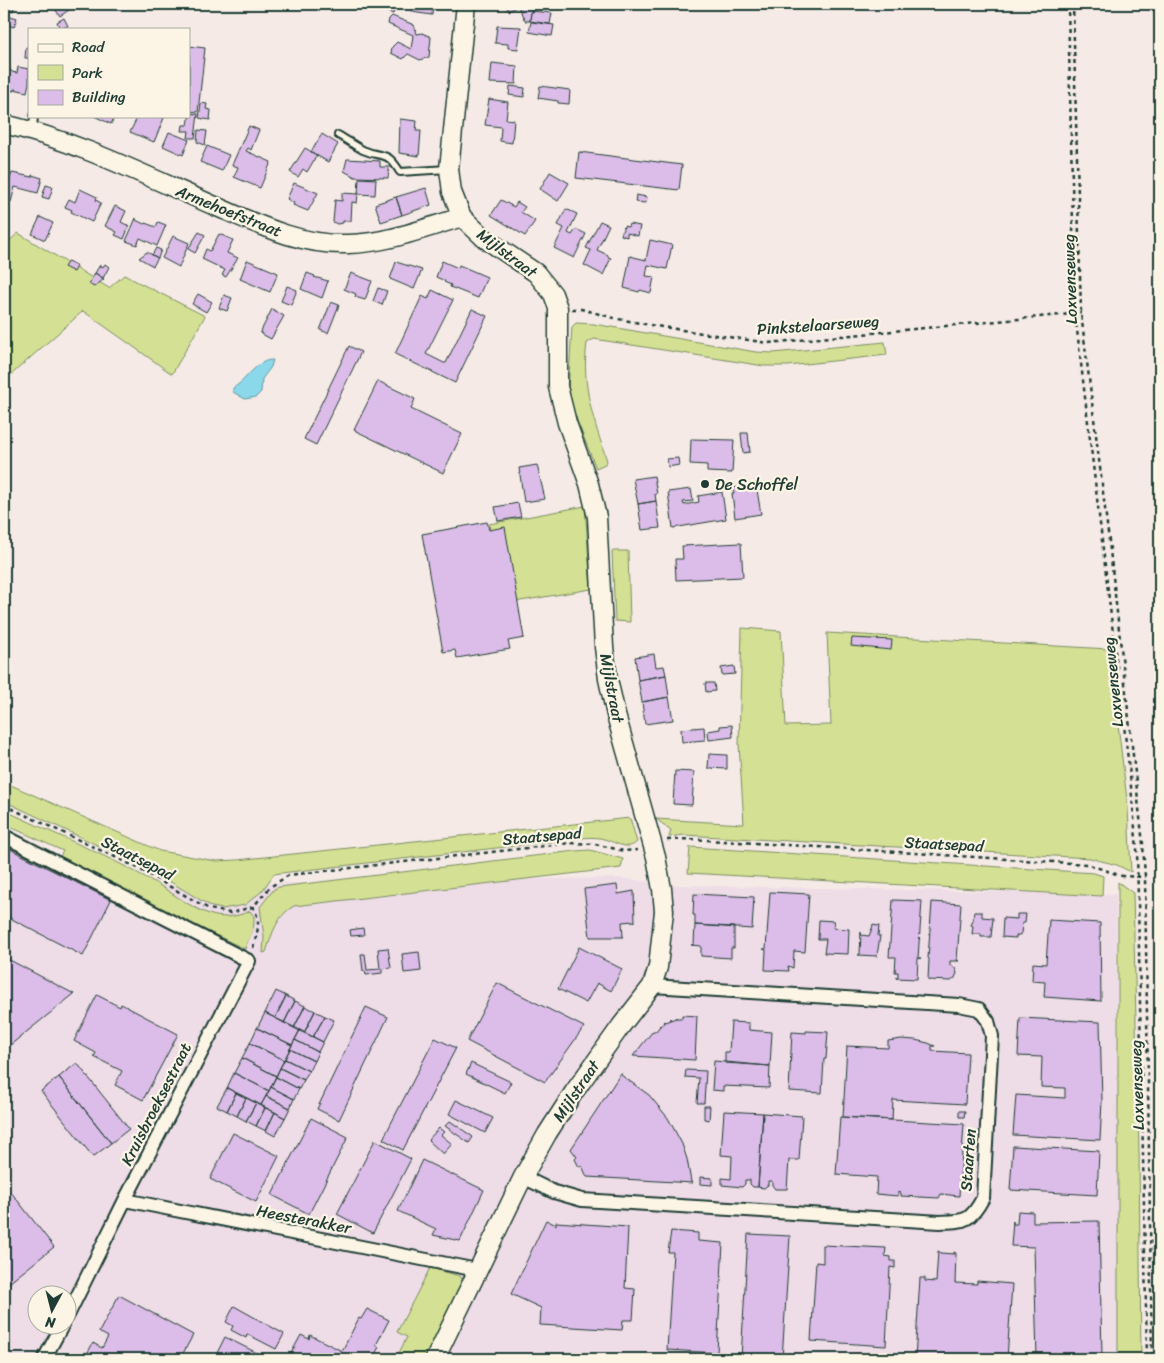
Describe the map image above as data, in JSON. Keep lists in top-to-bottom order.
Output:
{
  "streets": {
    "street": [
      "Armehoefstraat",
      "Mijlstraat",
      "Kruisbroeksestraat",
      "Staarten",
      "Heesterakker"
    ],
    "path": ["Loxvenseweg", "Pinkstelaarseweg", "Staatsepad"]
  },
  "crossings": [
    ["Armehoefstraat", "Mijlstraat"],
    ["Mijlstraat", "Pinkstelaarseweg"],
    ["Mijlstraat", "Staatsepad"],
    ["Mijlstraat", "Staarten"],
    ["Mijlstraat", "Heesterakker"],
    ["Loxvenseweg", "Pinkstelaarseweg"],
    ["Loxvenseweg", "Staatsepad"],
    ["Kruisbroeksestraat", "Heesterakker"]
  ],
  "places": ["De Schoffel"],
  "legend": ["Road", "Park", "Building"],
  "north": "bottom"
}
